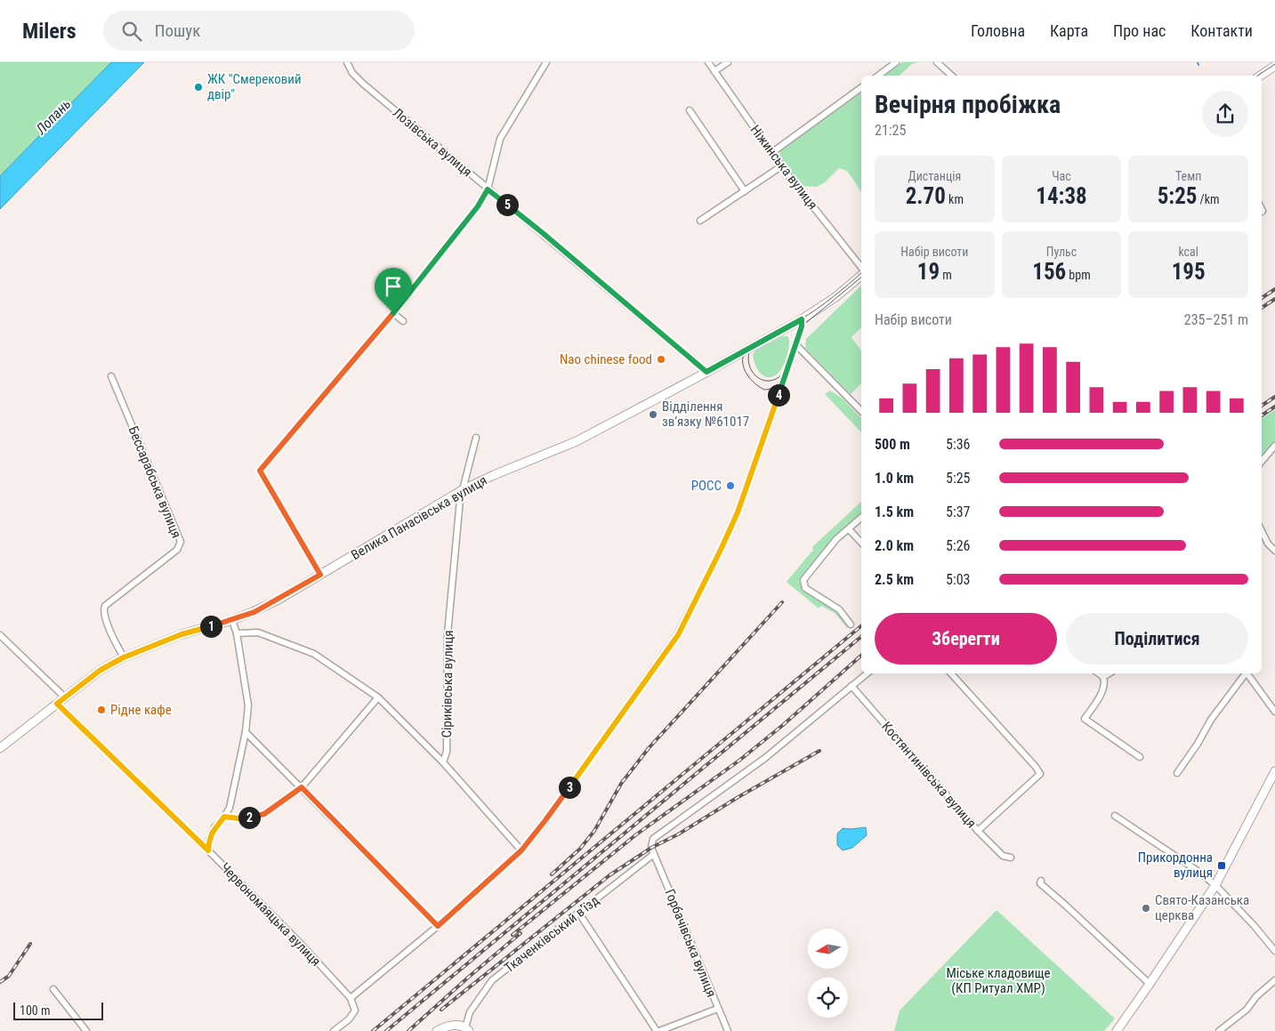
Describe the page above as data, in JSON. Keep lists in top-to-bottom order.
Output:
{
  "streets": {
    "street": [
      "Лозівська вулиця",
      "Ніжинська вулиця",
      "Бессарабська вулиця",
      "Велика Панасівська вулиця",
      "Сіриківська вулиця",
      "Костянтинівська вулиця",
      "Червономаяцька вулиця",
      "Ткаченківський в'їзд",
      "Горбачівська вулиця"
    ]
  },
  "crossings": [
    ["Лозівська вулиця", "Велика Панасівська вулиця"],
    ["Бессарабська вулиця", "Велика Панасівська вулиця"],
    ["Велика Панасівська вулиця", "Сіриківська вулиця"],
    ["Велика Панасівська вулиця", "Червономаяцька вулиця"],
    ["Ткаченківський в'їзд", "Горбачівська вулиця"]
  ],
  "water": ["Лопань"],
  "parks": ["Міське кладовище (КП Ритуал ХМР)"],
  "places": {
    "other": [
      "ЖК \"Смерековий двір\"",
      "Nao chinese food",
      "Відділення зв’язку №61017",
      "РОСС",
      "Рідне кафе",
      "Свято-Казанська церква"
    ],
    "transit": ["Прикордонна вулиця"]
  },
  "scale_bar": "100 m",
  "north": "left",
  "page": {
    "header": "Milers",
    "search": "Пошук",
    "nav": [
      "Головна",
      "Карта",
      "Про нас",
      "Контакти"
    ],
    "heading": ["Вечірня пробіжка", "21:25"],
    "stats": [
      ["Дистанція", "2.70 km"],
      ["Час", "14:38"],
      ["Темп", "5:25 /km"],
      ["Набір висоти", "19 m"],
      ["Пульс", "156 bpm"],
      ["kcal", "195"]
    ],
    "pins": [
      "5",
      "4",
      "1",
      "3",
      "2"
    ],
    "chart": ["Набір висоти", "235–251 m"],
    "list": [
      {
        "name": "500 m",
        "note": "5:36"
      },
      {
        "name": "1.0 km",
        "note": "5:25"
      },
      {
        "name": "1.5 km",
        "note": "5:37"
      },
      {
        "name": "2.0 km",
        "note": "5:26"
      },
      {
        "name": "2.5 km",
        "note": "5:03"
      }
    ],
    "buttons": ["Зберегти", "Поділитися"],
    "scale": "100 m"
  }
}
